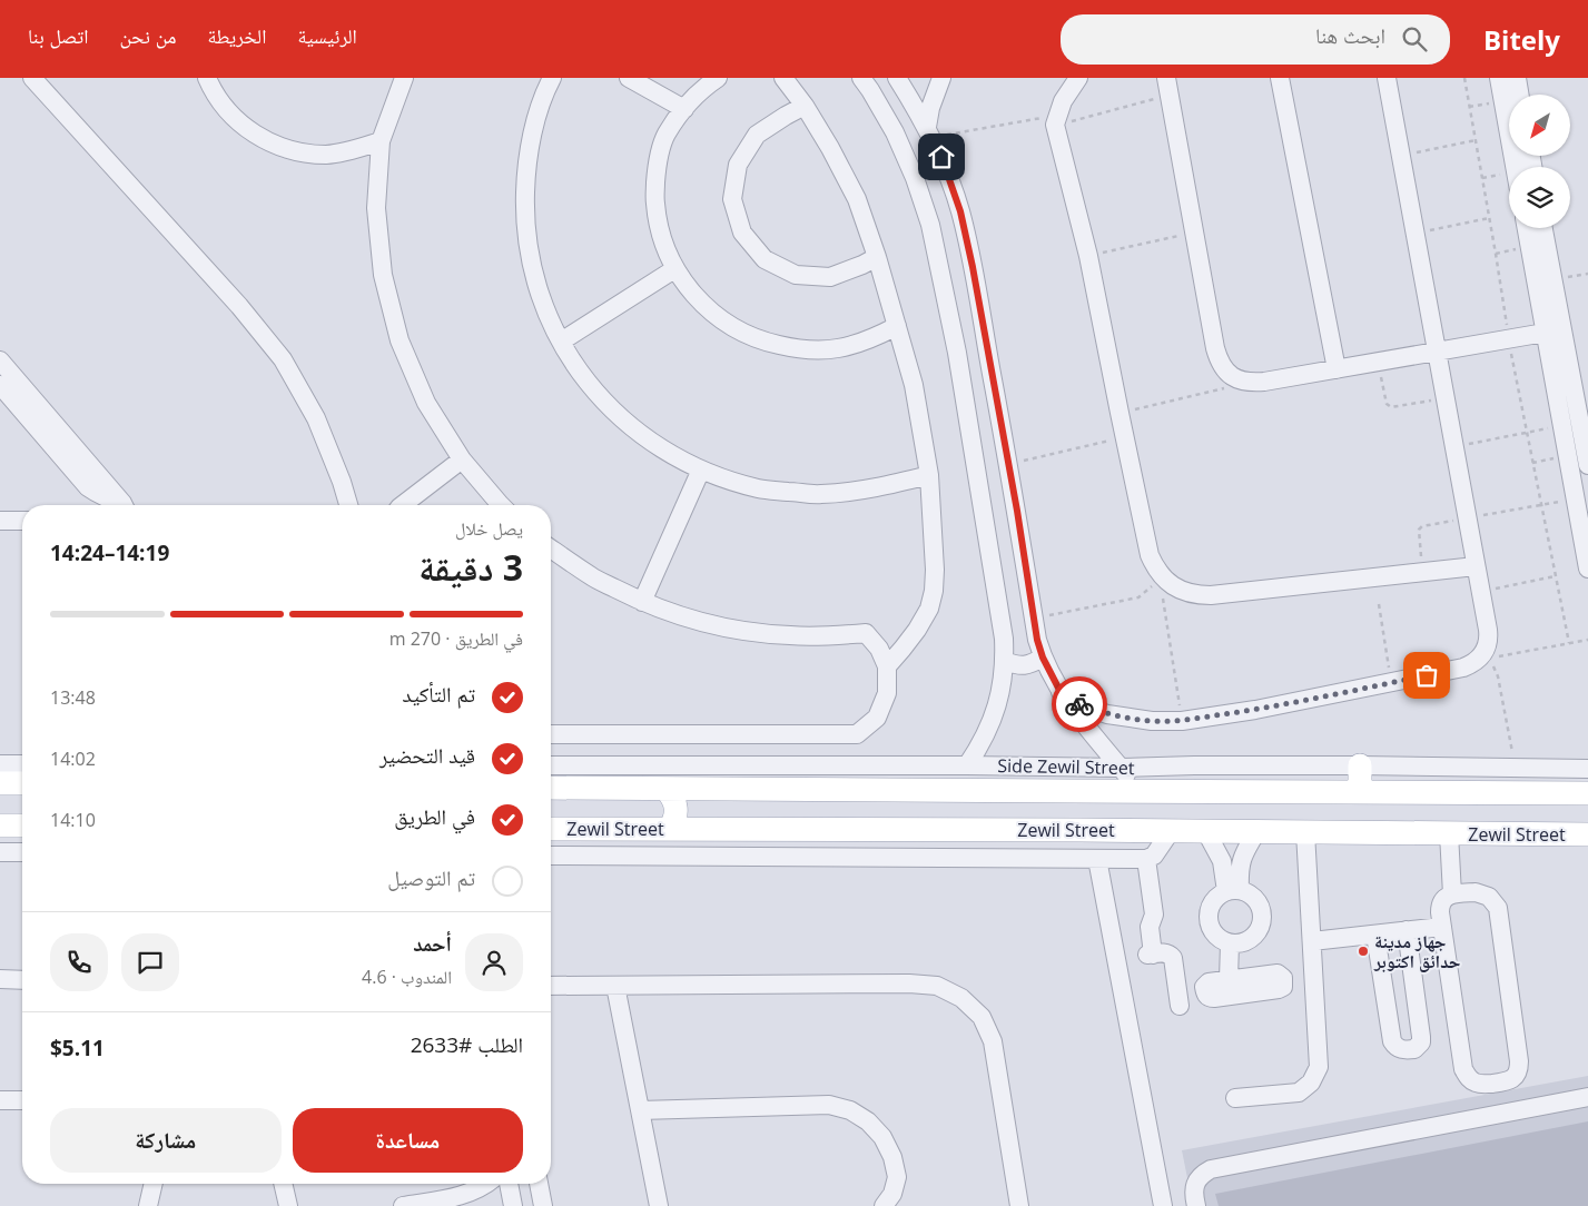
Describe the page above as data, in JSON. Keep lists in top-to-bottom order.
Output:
{
  "streets": {
    "main road": ["Zewil Street"],
    "street": ["Side Zewil Street"]
  },
  "places": ["جهاز مدينة حدائق اكتوبر"],
  "north": "bottom left",
  "page": {
    "header": "Bitely",
    "search": "ابحث هنا",
    "nav": [
      "الرئيسية",
      "الخريطة",
      "من نحن",
      "اتصل بنا"
    ],
    "heading": ["3 دقيقة", "يصل خلال", "14:19–14:24"],
    "panel": [
      "أحمد",
      "المندوب · 4.6",
      "الطلب #2633",
      "$5.11"
    ],
    "bar": "في الطريق · 270 m",
    "list": [
      ["تم التأكيد", "13:48"],
      ["قيد التحضير", "14:02"],
      ["في الطريق", "14:10"],
      "تم التوصيل"
    ],
    "buttons": ["مساعدة", "مشاركة"]
  }
}
